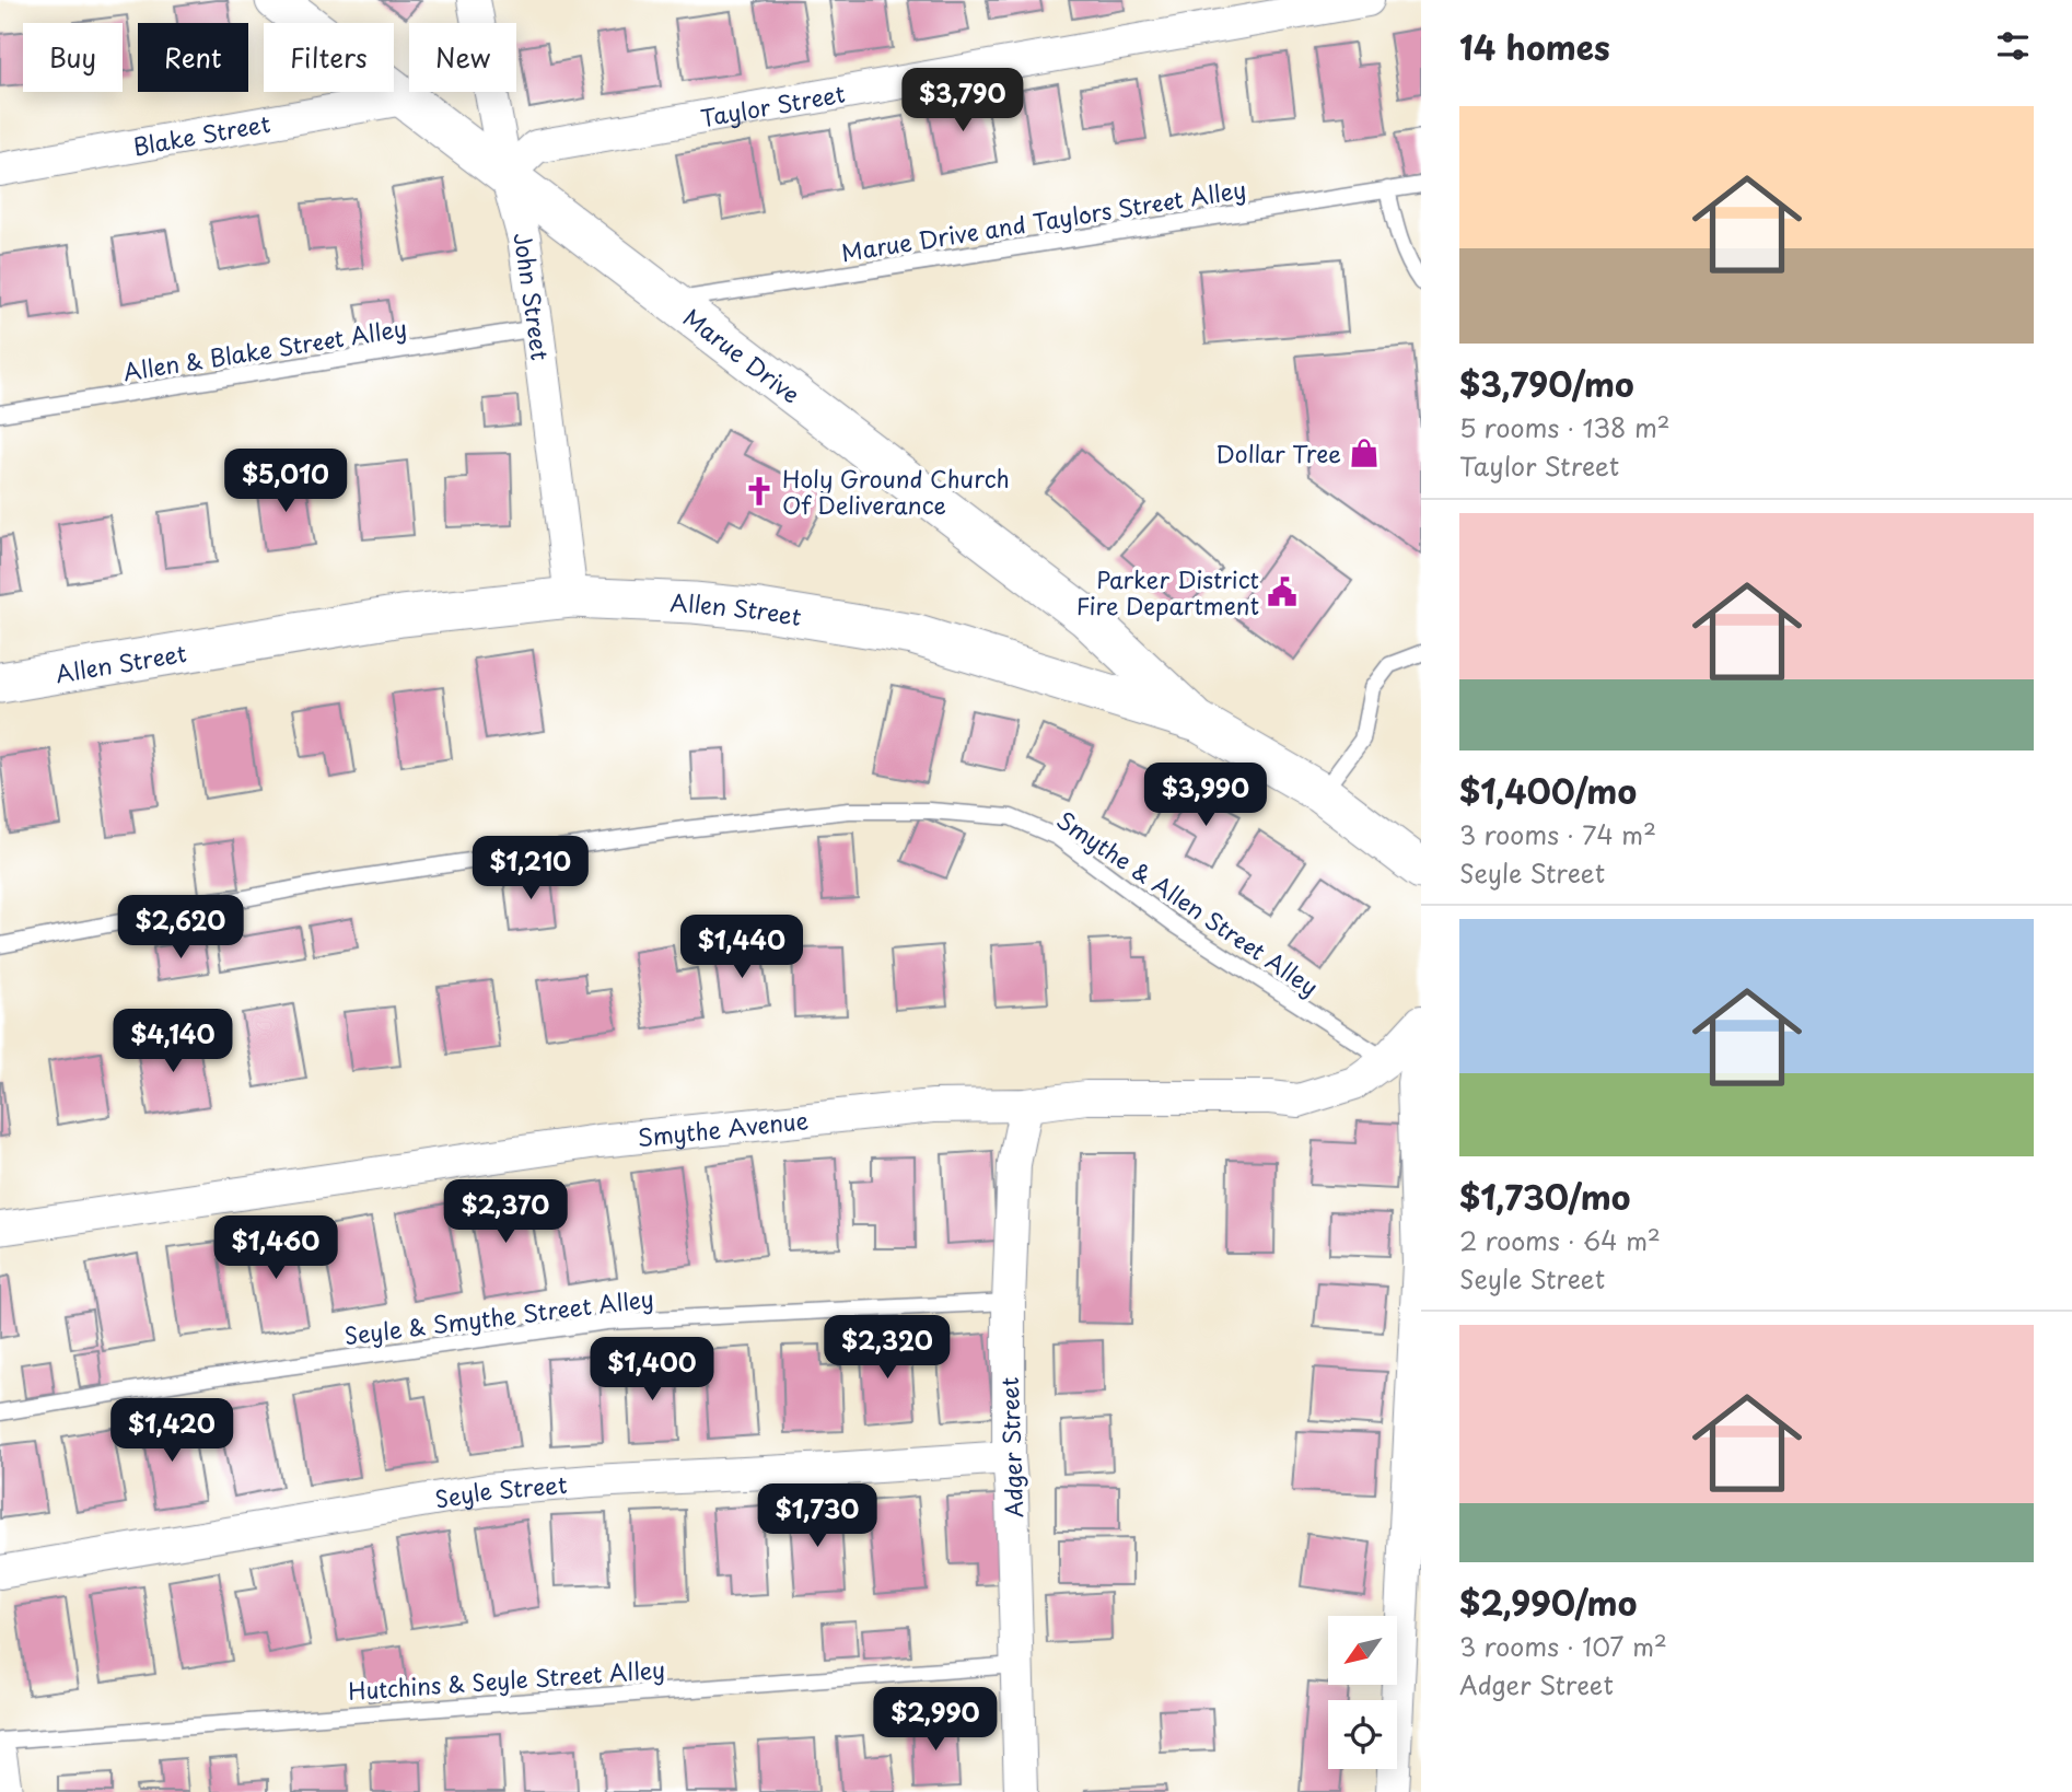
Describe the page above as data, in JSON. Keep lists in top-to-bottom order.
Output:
{
  "streets": {
    "street": [
      "Taylor Street",
      "Blake Street",
      "John Street",
      "Marue Drive",
      "Allen Street",
      "Smythe Avenue",
      "Adger Street",
      "Seyle Street"
    ],
    "lane": [
      "Marue Drive and Taylors Street Alley",
      "Allen & Blake Street Alley",
      "Smythe & Allen Street Alley",
      "Seyle & Smythe Street Alley",
      "Hutchins & Seyle Street Alley"
    ]
  },
  "crossings": [
    ["Taylor Street", "John Street"],
    ["Taylor Street", "Marue Drive"],
    ["Blake Street", "Marue Drive"],
    ["Marue Drive and Taylors Street Alley", "Marue Drive"],
    ["John Street", "Allen & Blake Street Alley"],
    ["John Street", "Marue Drive"],
    ["John Street", "Allen Street"],
    ["Marue Drive", "Allen Street"],
    ["Smythe & Allen Street Alley", "Smythe Avenue"],
    ["Smythe Avenue", "Adger Street"],
    ["Seyle & Smythe Street Alley", "Adger Street"],
    ["Adger Street", "Seyle Street"],
    ["Adger Street", "Hutchins & Seyle Street Alley"]
  ],
  "places": {
    "shop": ["Dollar Tree"],
    "church": ["Holy Ground Church Of Deliverance"],
    "public building": ["Parker District Fire Department"]
  },
  "north": "bottom left",
  "page": {
    "heading": "14 homes",
    "chip": [
      "Buy",
      "Rent",
      "Filters",
      "New"
    ],
    "price": [
      "$3,790",
      "$5,010",
      "$3,990",
      "$1,210",
      "$2,620",
      "$1,440",
      "$4,140",
      "$2,370",
      "$1,460",
      "$2,320",
      "$1,400",
      "$1,420",
      "$1,730",
      "$2,990"
    ],
    "list": [
      {
        "name": "$3,790/mo",
        "note": "5 rooms · 138 m² · Taylor Street"
      },
      {
        "name": "$1,400/mo",
        "note": "3 rooms · 74 m² · Seyle Street"
      },
      {
        "name": "$1,730/mo",
        "note": "2 rooms · 64 m² · Seyle Street"
      },
      {
        "name": "$2,990/mo",
        "note": "3 rooms · 107 m² · Adger Street"
      }
    ]
  }
}
